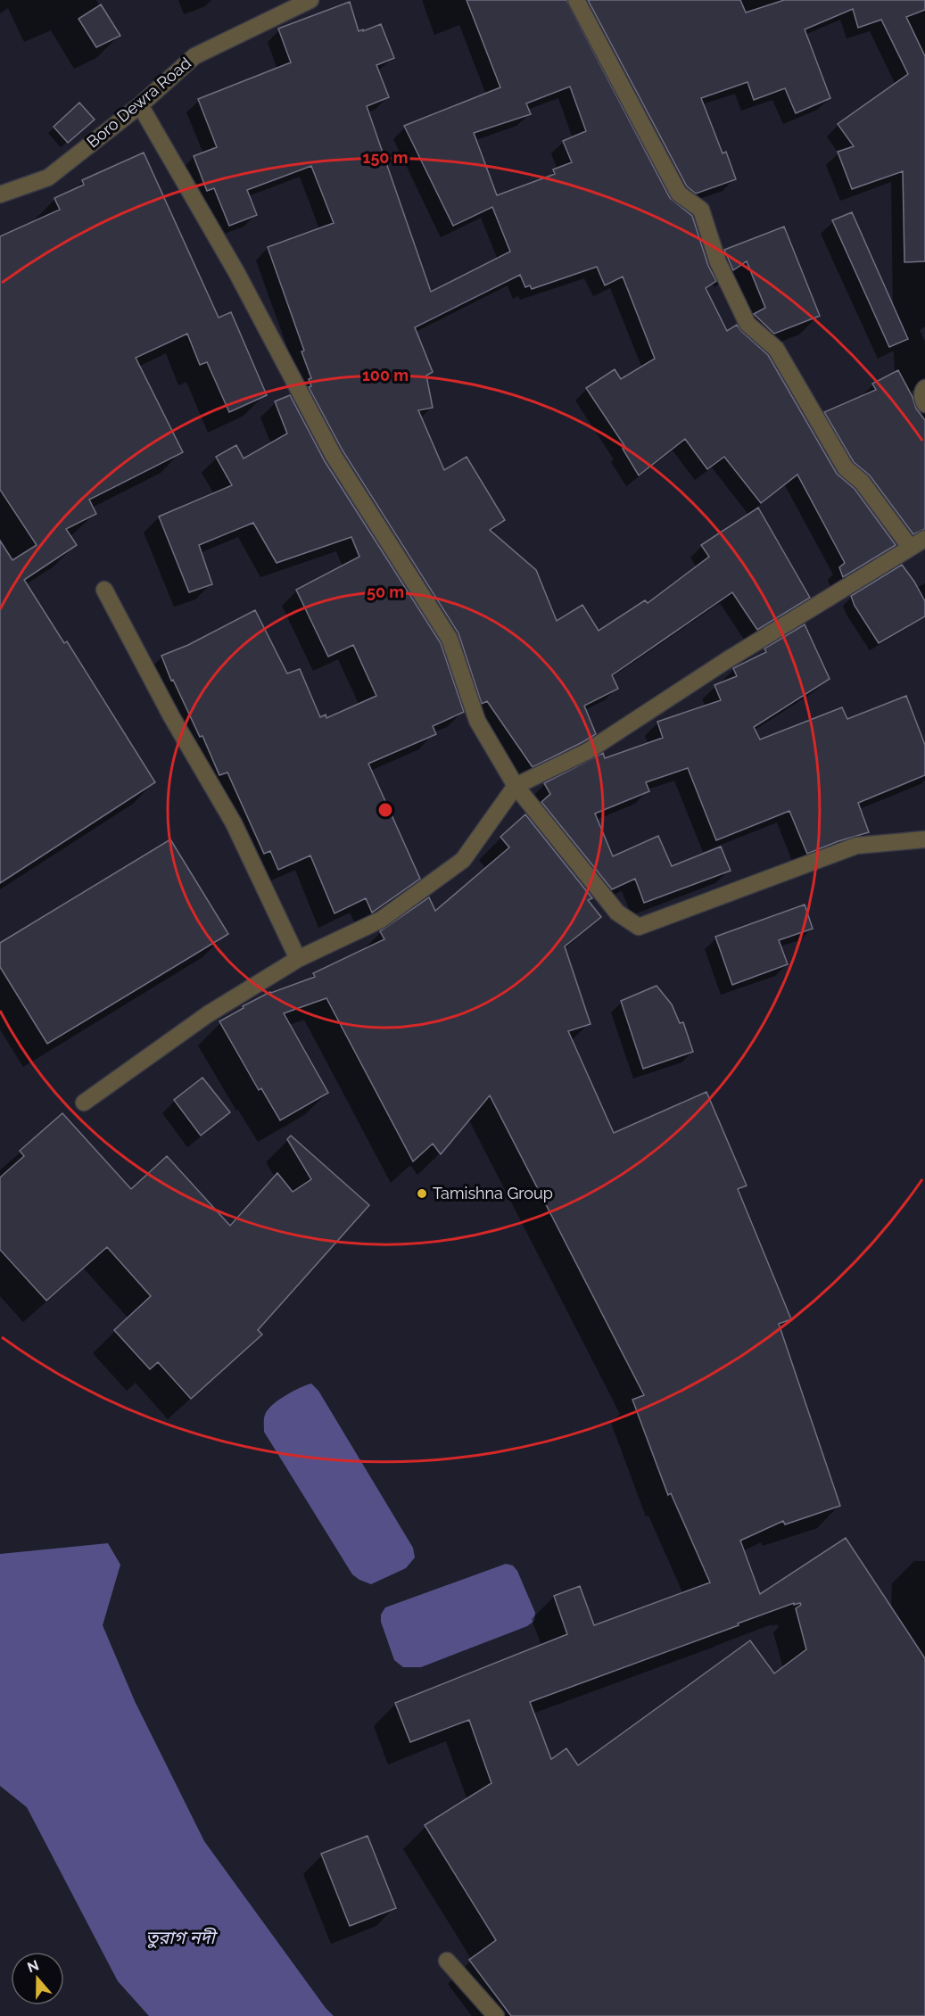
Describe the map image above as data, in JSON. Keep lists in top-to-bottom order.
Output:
{
  "streets": {
    "street": ["Boro Dewra Road"]
  },
  "water": ["তুরাগ নদী"],
  "places": ["Tamishna Group"],
  "north": "top",
  "rings": ["150 m", "100 m", "50 m"]
}
